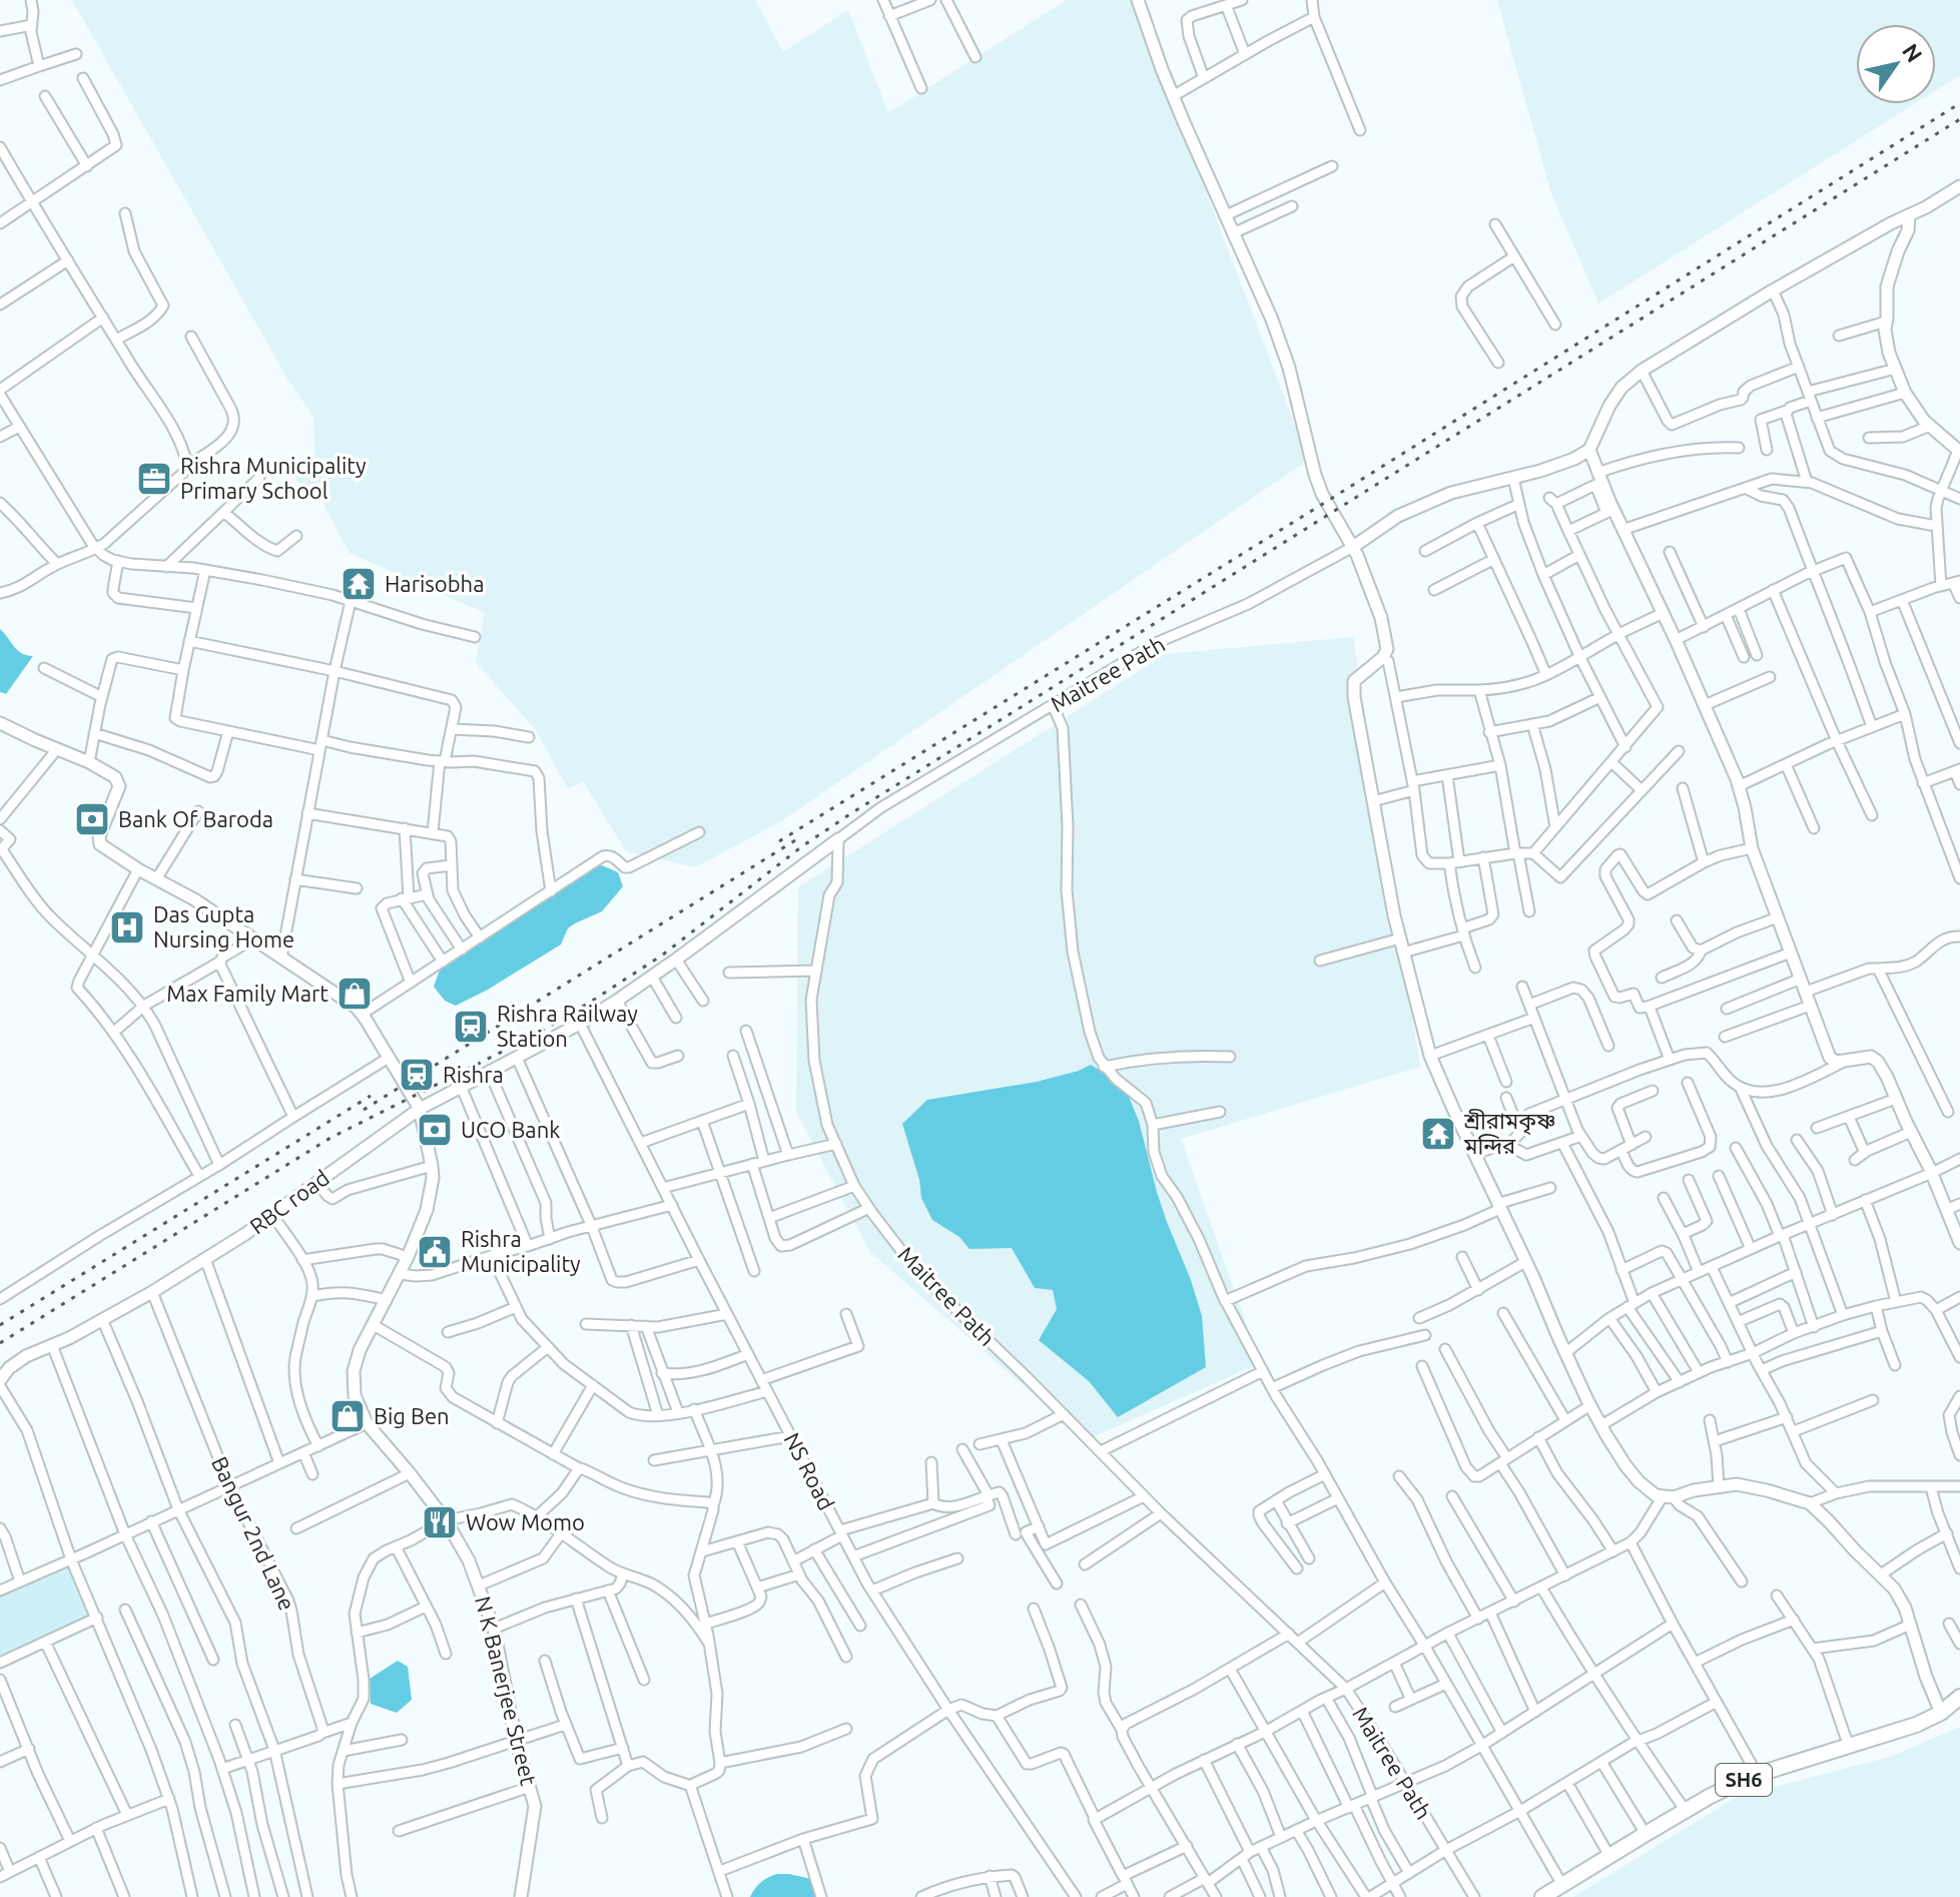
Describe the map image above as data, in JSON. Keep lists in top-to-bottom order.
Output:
{
  "streets": {
    "main road": ["SH6"],
    "street": [
      "Maitree Path",
      "RBC road",
      "NS Road",
      "Bangur 2nd Lane",
      "N K Banerjee Street"
    ]
  },
  "crossings": [
    ["Maitree Path", "RBC road"],
    ["RBC road", "NS Road"],
    ["RBC road", "Bangur 2nd Lane"],
    ["RBC road", "N K Banerjee Street"]
  ],
  "places": {
    "office": ["Rishra Municipality Primary School"],
    "temple": ["Harisobha", "শ্রীরামকৃষ্ণ মন্দির"],
    "bank": ["Bank Of Baroda", "UCO Bank"],
    "hospital": ["Das Gupta Nursing Home"],
    "shop": ["Max Family Mart", "Big Ben"],
    "station": ["Rishra Railway Station", "Rishra"],
    "public building": ["Rishra Municipality"],
    "restaurant": ["Wow Momo"]
  },
  "north": "top right"
}
